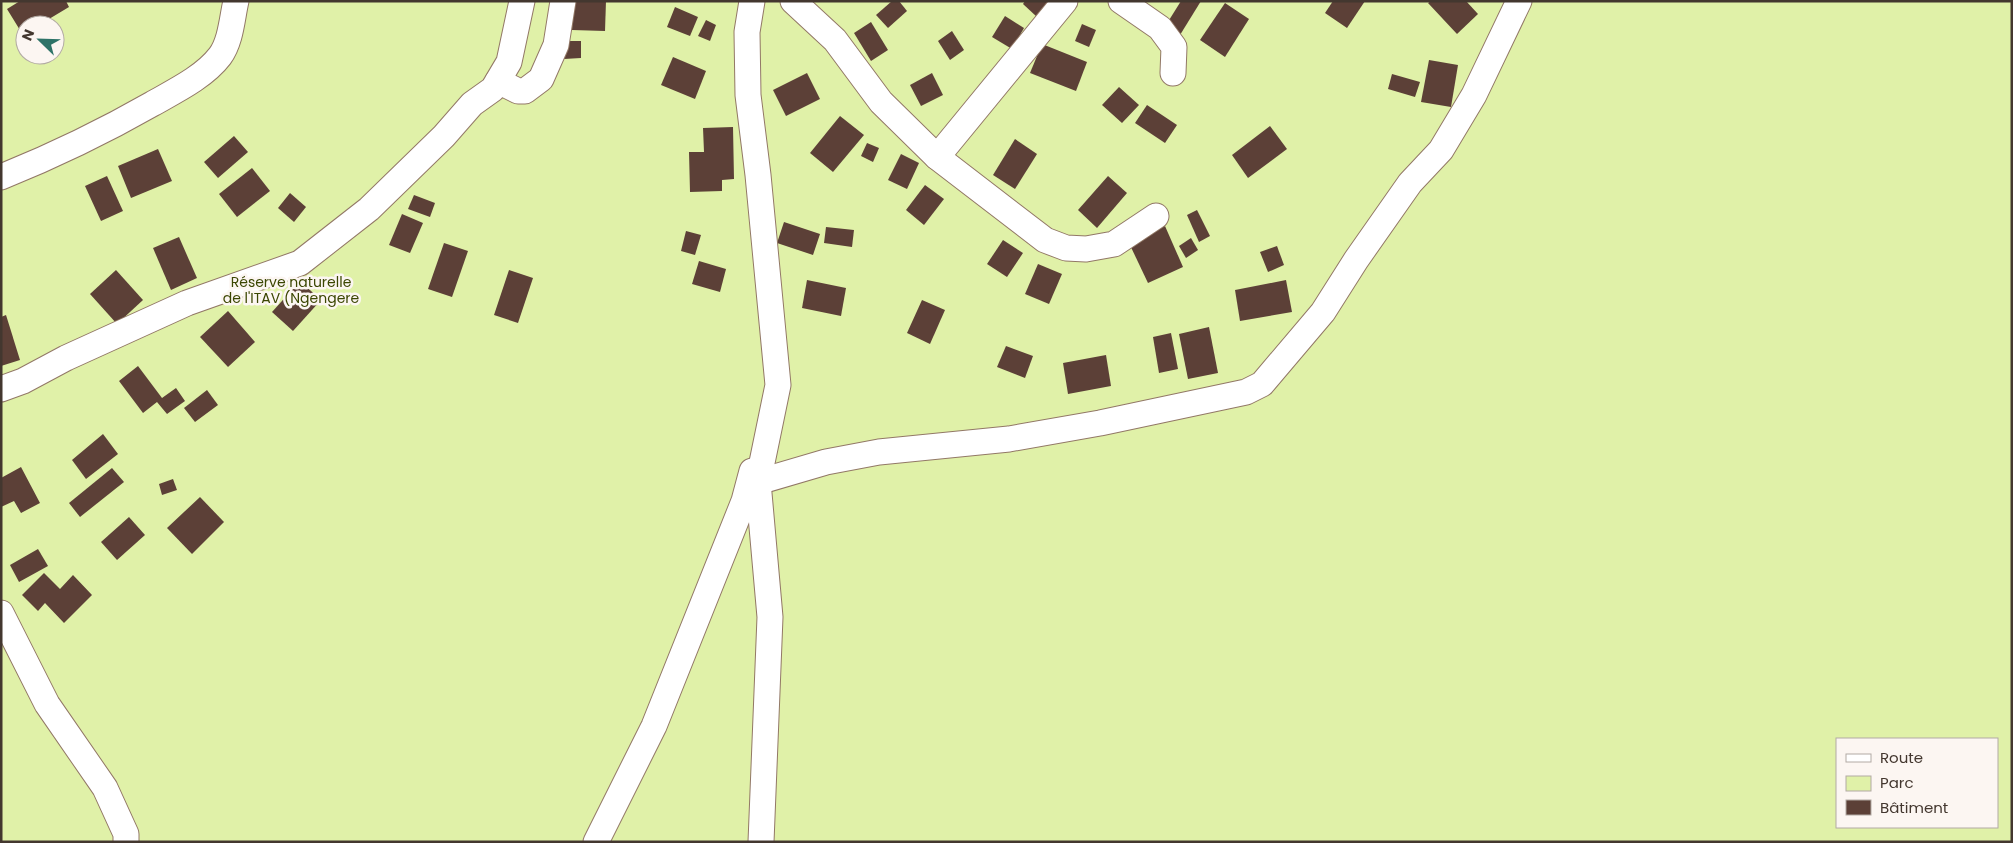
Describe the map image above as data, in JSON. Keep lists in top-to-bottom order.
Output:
{
  "parks": ["Réserve naturelle de l'ITAV (Ngengere"],
  "legend": ["Route", "Parc", "Bâtiment"],
  "north": "top left"
}
